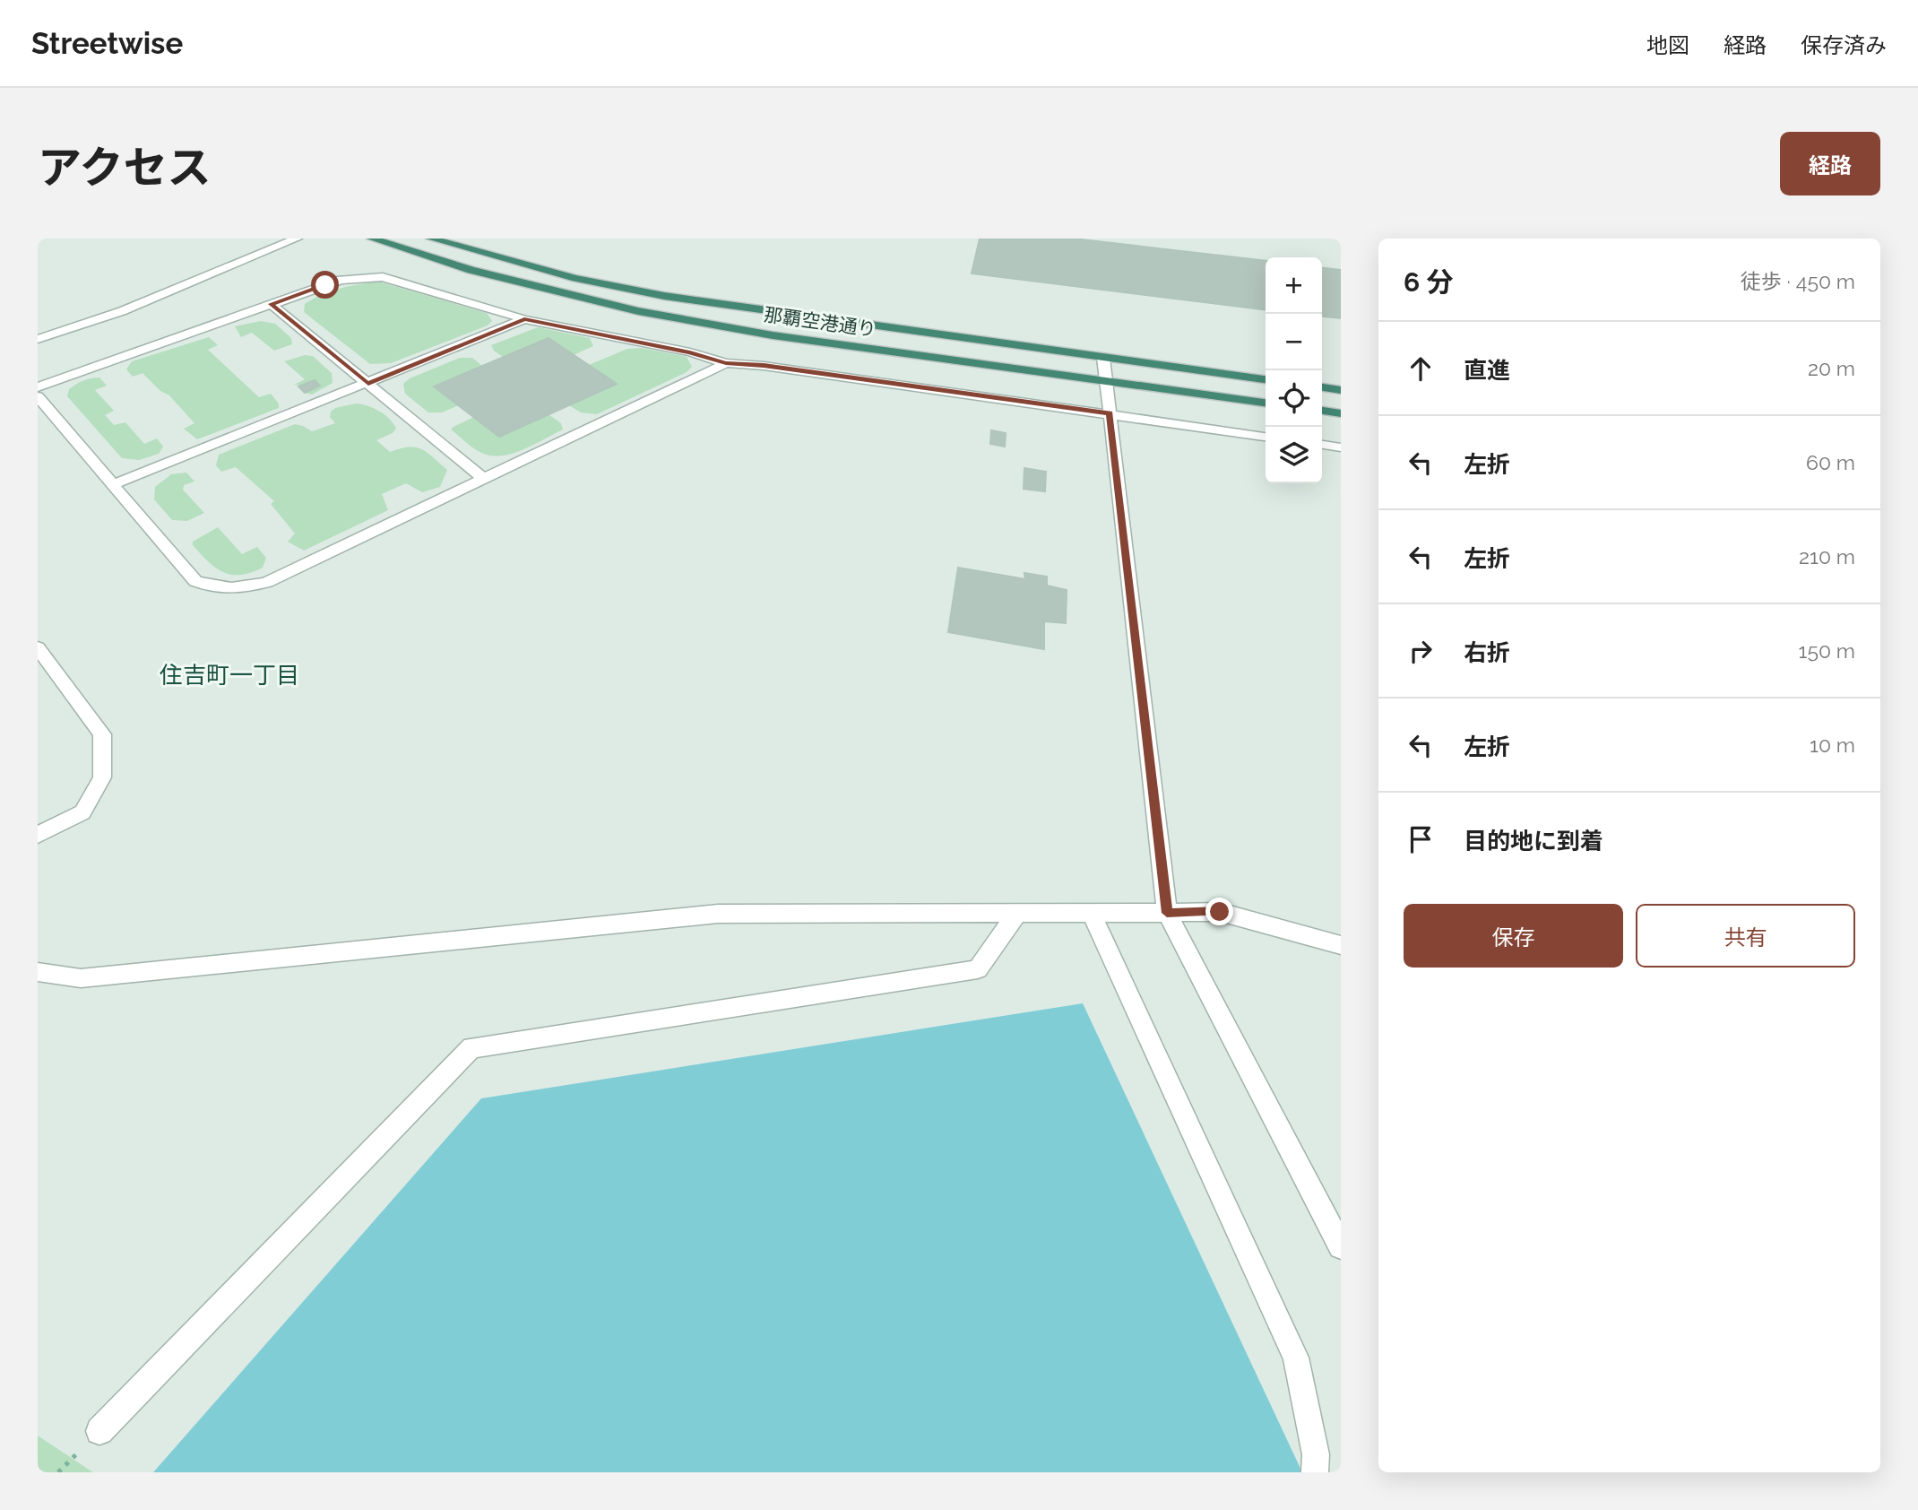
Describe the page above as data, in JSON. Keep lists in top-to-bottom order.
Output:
{
  "streets": {
    "highway": ["那覇空港通り"]
  },
  "districts": ["住吉町一丁目"],
  "page": {
    "header": "Streetwise",
    "nav": ["地図", "経路", "保存済み"],
    "title": "アクセス",
    "buttons": [
      "経路",
      ["保存", "共有"]
    ],
    "heading": ["6 分", "徒歩 · 450 m"],
    "map_buttons": ["+", "−"],
    "list": [
      ["直進", "20 m"],
      ["左折", "60 m"],
      ["左折", "210 m"],
      ["右折", "150 m"],
      ["左折", "10 m"],
      "目的地に到着"
    ]
  }
}
